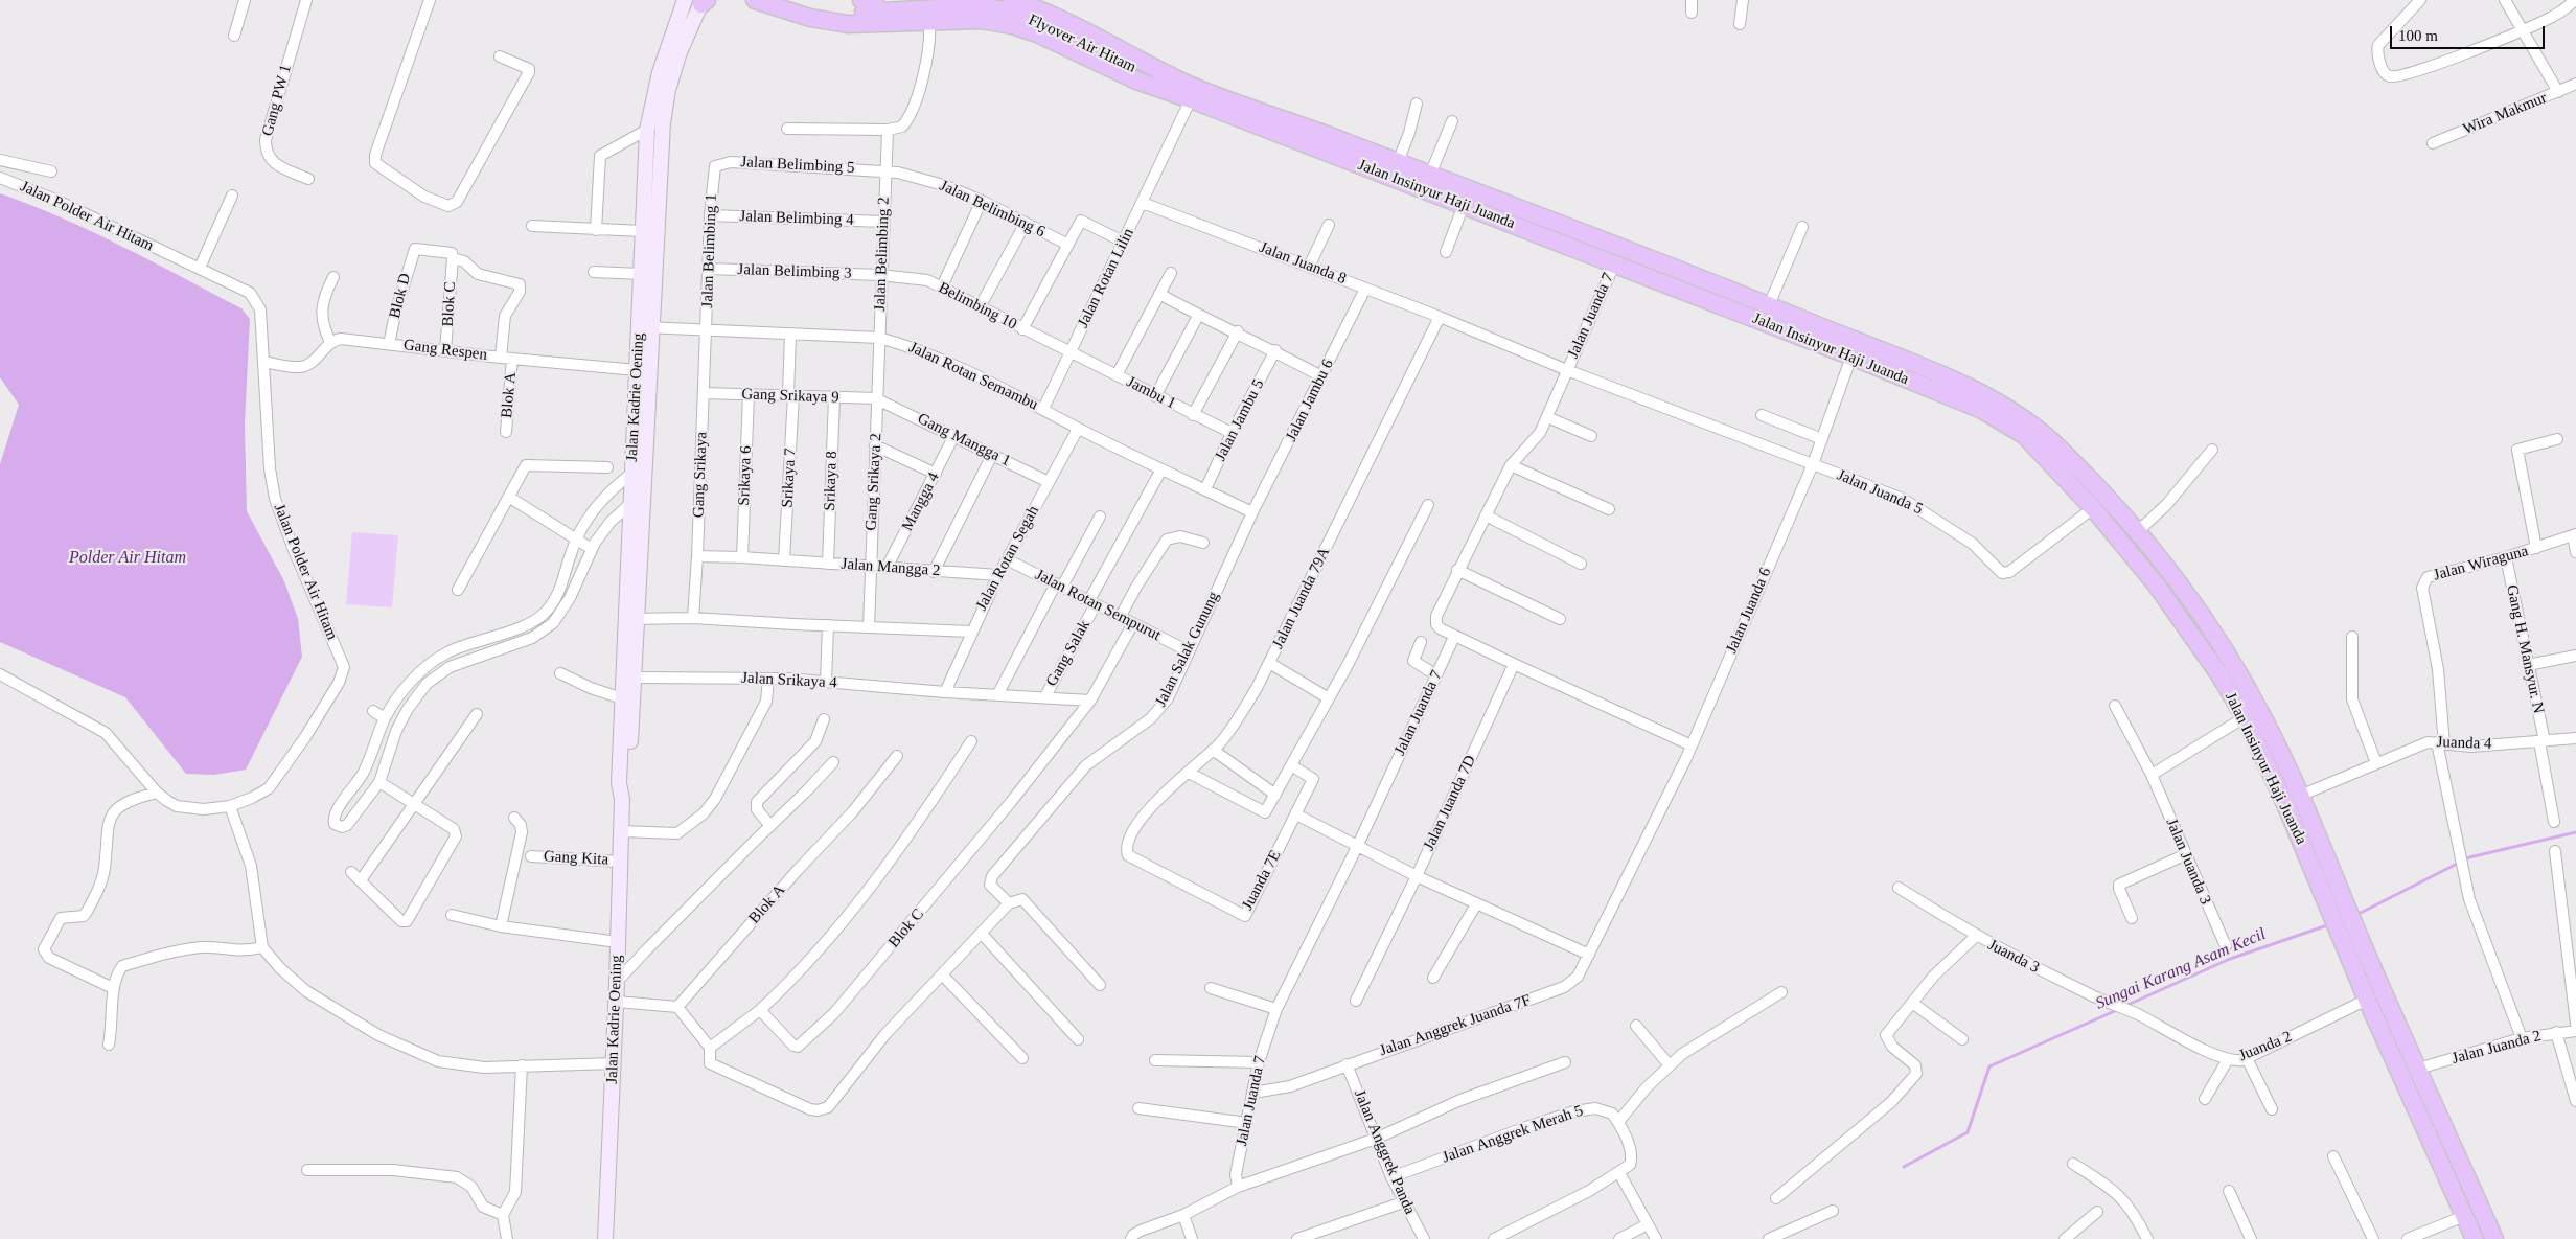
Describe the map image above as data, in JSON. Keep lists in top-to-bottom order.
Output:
{
  "streets": {
    "highway": ["Flyover Air Hitam", "Jalan Insinyur Haji Juanda"],
    "main road": ["Jalan Kadrie Oening"],
    "street": [
      "Gang PW 1",
      "Wira Makmur",
      "Jalan Belimbing 5",
      "Jalan Belimbing 6",
      "Jalan Polder Air Hitam",
      "Jalan Belimbing 4",
      "Jalan Belimbing 1",
      "Jalan Belimbing 2",
      "Jalan Juanda 8",
      "Jalan Belimbing 3",
      "Jalan Rotan Lilin",
      "Blok D",
      "Blok C",
      "Belimbing 10",
      "Jalan Juanda 7",
      "Gang Respen",
      "Jalan Rotan Semambu",
      "Jambu 1",
      "Blok A",
      "Gang Srikaya 9",
      "Jalan Jambu 6",
      "Jalan Jambu 5",
      "Gang Mangga 1",
      "Gang Srikaya",
      "Srikaya 6",
      "Srikaya 7",
      "Srikaya 8",
      "Gang Srikaya 2",
      "Jalan Juanda 5",
      "Mangga 4",
      "Jalan Rotan Segah",
      "Jalan Wiraguna",
      "Jalan Mangga 2",
      "Jalan Juanda 79A",
      "Jalan Rotan Sempurut",
      "Jalan Juanda 6",
      "Jalan Salak Gunung",
      "Gang H. Mansyur. N",
      "Gang Salak",
      "Jalan Srikaya 4",
      "Juanda 4",
      "Jalan Juanda 7D",
      "Gang Kita",
      "Jalan Juanda 3",
      "Juanda 7E",
      "Juanda 3",
      "Jalan Anggrek Juanda 7F",
      "Juanda 2",
      "Jalan Juanda 2",
      "Jalan Anggrek Merah 5",
      "Jalan Anggrek Panda"
    ]
  },
  "crossings": [
    ["Flyover Air Hitam", "Jalan Insinyur Haji Juanda"],
    ["Jalan Belimbing 5", "Jalan Belimbing 6"],
    ["Jalan Belimbing 5", "Jalan Belimbing 1"],
    ["Jalan Belimbing 5", "Jalan Belimbing 2"],
    ["Jalan Insinyur Haji Juanda", "Jalan Juanda 7"],
    ["Jalan Insinyur Haji Juanda", "Jalan Juanda 5"],
    ["Jalan Insinyur Haji Juanda", "Jalan Juanda 6"],
    ["Jalan Insinyur Haji Juanda", "Juanda 4"],
    ["Jalan Insinyur Haji Juanda", "Juanda 2"],
    ["Jalan Insinyur Haji Juanda", "Jalan Juanda 2"],
    ["Jalan Belimbing 6", "Jalan Belimbing 2"],
    ["Jalan Belimbing 4", "Jalan Belimbing 1"],
    ["Jalan Belimbing 4", "Jalan Belimbing 2"],
    ["Jalan Belimbing 1", "Jalan Belimbing 3"],
    ["Jalan Belimbing 1", "Jalan Rotan Semambu"],
    ["Jalan Belimbing 1", "Gang Srikaya"],
    ["Jalan Belimbing 2", "Jalan Belimbing 3"],
    ["Jalan Belimbing 2", "Belimbing 10"],
    ["Jalan Belimbing 2", "Jalan Rotan Semambu"],
    ["Jalan Belimbing 2", "Gang Srikaya 2"],
    ["Jalan Juanda 8", "Jalan Rotan Lilin"],
    ["Jalan Juanda 8", "Jalan Juanda 7"],
    ["Jalan Juanda 8", "Jalan Jambu 6"],
    ["Jalan Juanda 8", "Jalan Juanda 79A"],
    ["Jalan Belimbing 3", "Belimbing 10"],
    ["Jalan Rotan Lilin", "Belimbing 10"],
    ["Jalan Rotan Lilin", "Jalan Rotan Semambu"],
    ["Jalan Rotan Lilin", "Jambu 1"],
    ["Blok D", "Blok C"],
    ["Blok D", "Gang Respen"],
    ["Blok C", "Gang Respen"],
    ["Belimbing 10", "Jambu 1"],
    ["Jalan Juanda 7", "Jalan Anggrek Juanda 7F"],
    ["Gang Respen", "Blok A"],
    ["Gang Respen", "Jalan Kadrie Oening"],
    ["Jalan Rotan Semambu", "Jalan Kadrie Oening"],
    ["Jalan Rotan Semambu", "Jalan Jambu 6"],
    ["Jalan Rotan Semambu", "Jalan Jambu 5"],
    ["Jalan Rotan Semambu", "Gang Srikaya"],
    ["Jalan Rotan Semambu", "Srikaya 7"],
    ["Jalan Rotan Semambu", "Gang Srikaya 2"],
    ["Jalan Rotan Semambu", "Jalan Rotan Segah"],
    ["Jalan Rotan Semambu", "Jalan Salak Gunung"],
    ["Jalan Rotan Semambu", "Gang Salak"],
    ["Jambu 1", "Jalan Jambu 5"],
    ["Gang Srikaya 9", "Gang Mangga 1"],
    ["Gang Srikaya 9", "Gang Srikaya"],
    ["Gang Srikaya 9", "Srikaya 6"],
    ["Gang Srikaya 9", "Srikaya 7"],
    ["Gang Srikaya 9", "Srikaya 8"],
    ["Gang Srikaya 9", "Gang Srikaya 2"],
    ["Jalan Kadrie Oening", "Jalan Srikaya 4"],
    ["Jalan Kadrie Oening", "Gang Kita"],
    ["Jalan Jambu 6", "Jalan Salak Gunung"],
    ["Gang Mangga 1", "Gang Srikaya 2"],
    ["Gang Mangga 1", "Mangga 4"],
    ["Gang Mangga 1", "Jalan Rotan Segah"],
    ["Gang Srikaya", "Jalan Mangga 2"],
    ["Srikaya 6", "Jalan Mangga 2"],
    ["Srikaya 7", "Jalan Mangga 2"],
    ["Srikaya 8", "Jalan Mangga 2"],
    ["Gang Srikaya 2", "Jalan Mangga 2"],
    ["Jalan Juanda 5", "Jalan Juanda 6"],
    ["Mangga 4", "Jalan Mangga 2"],
    ["Jalan Rotan Segah", "Jalan Mangga 2"],
    ["Jalan Rotan Segah", "Jalan Rotan Sempurut"],
    ["Jalan Rotan Segah", "Gang Salak"],
    ["Jalan Rotan Segah", "Jalan Srikaya 4"],
    ["Jalan Wiraguna", "Gang H. Mansyur. N"],
    ["Jalan Wiraguna", "Juanda 4"],
    ["Jalan Wiraguna", "Jalan Juanda 2"],
    ["Jalan Juanda 79A", "Juanda 7E"],
    ["Jalan Rotan Sempurut", "Jalan Salak Gunung"],
    ["Jalan Rotan Sempurut", "Gang Salak"],
    ["Jalan Juanda 6", "Jalan Anggrek Juanda 7F"],
    ["Gang H. Mansyur. N", "Juanda 4"],
    ["Gang Salak", "Jalan Srikaya 4"],
    ["Juanda 3", "Juanda 2"],
    ["Jalan Anggrek Juanda 7F", "Jalan Anggrek Panda"],
    ["Jalan Anggrek Merah 5", "Jalan Anggrek Panda"]
  ],
  "water": ["Polder Air Hitam", "Sungai Karang Asam Kecil"],
  "scale_bar": "100 m"
}
